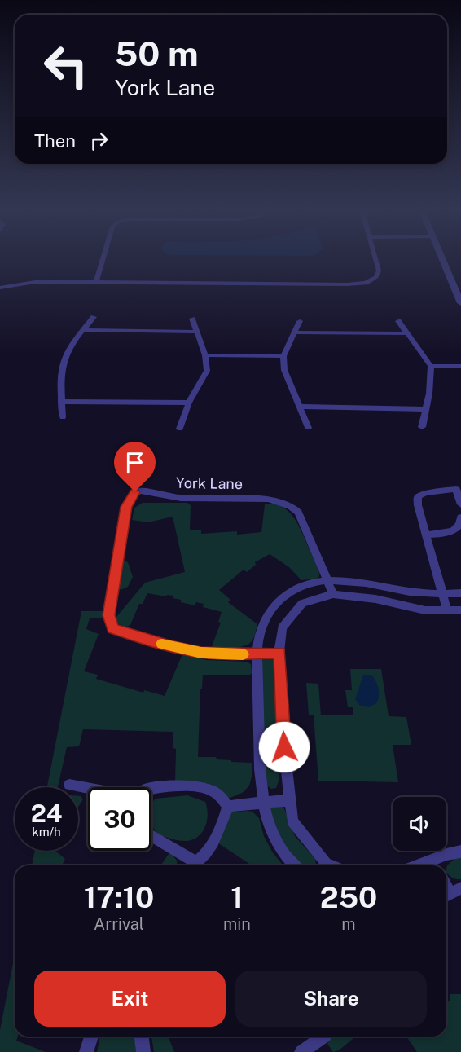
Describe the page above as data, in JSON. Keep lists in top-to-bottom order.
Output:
{
  "streets": {
    "street": ["York Lane"]
  },
  "page": {
    "turn": ["50 m", "York Lane"],
    "then": "Then",
    "speed": "24 km/h",
    "limit": "30",
    "eta": [
      "17:10",
      "Arrival",
      "1",
      "min",
      "250",
      "m"
    ],
    "buttons": ["Exit", "Share"]
  }
}
